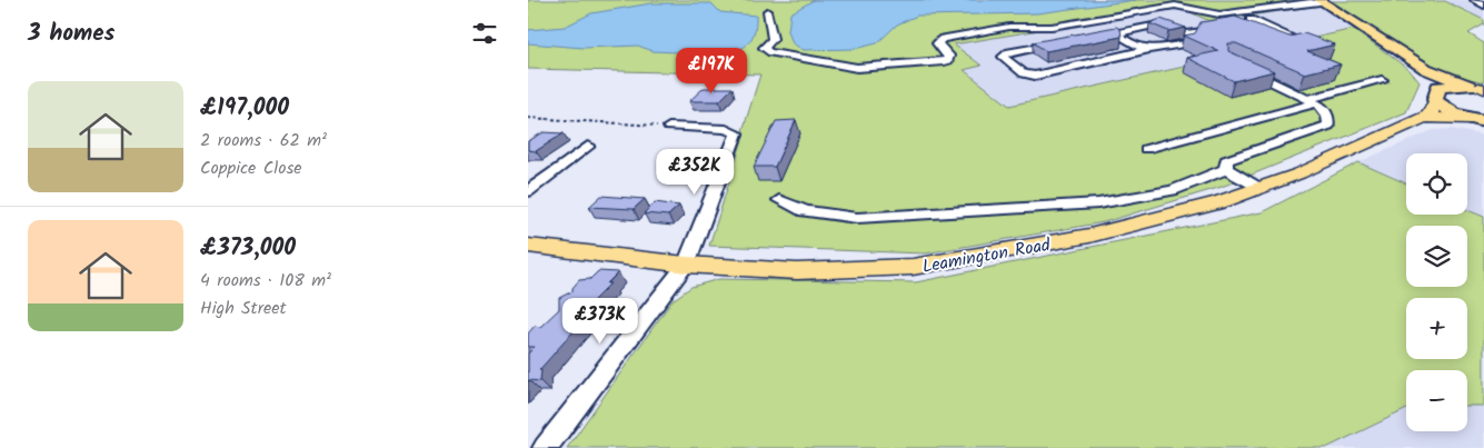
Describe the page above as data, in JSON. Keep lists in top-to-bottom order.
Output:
{
  "streets": {
    "main road": ["Leamington Road"]
  },
  "page": {
    "heading": "3 homes",
    "price": ["£197K", "£352K", "£373K"],
    "list": [
      {
        "name": "£197,000",
        "note": "2 rooms · 62 m² · Coppice Close"
      },
      {
        "name": "£373,000",
        "note": "4 rooms · 108 m² · High Street"
      }
    ],
    "map_buttons": ["+", "−"]
  }
}
